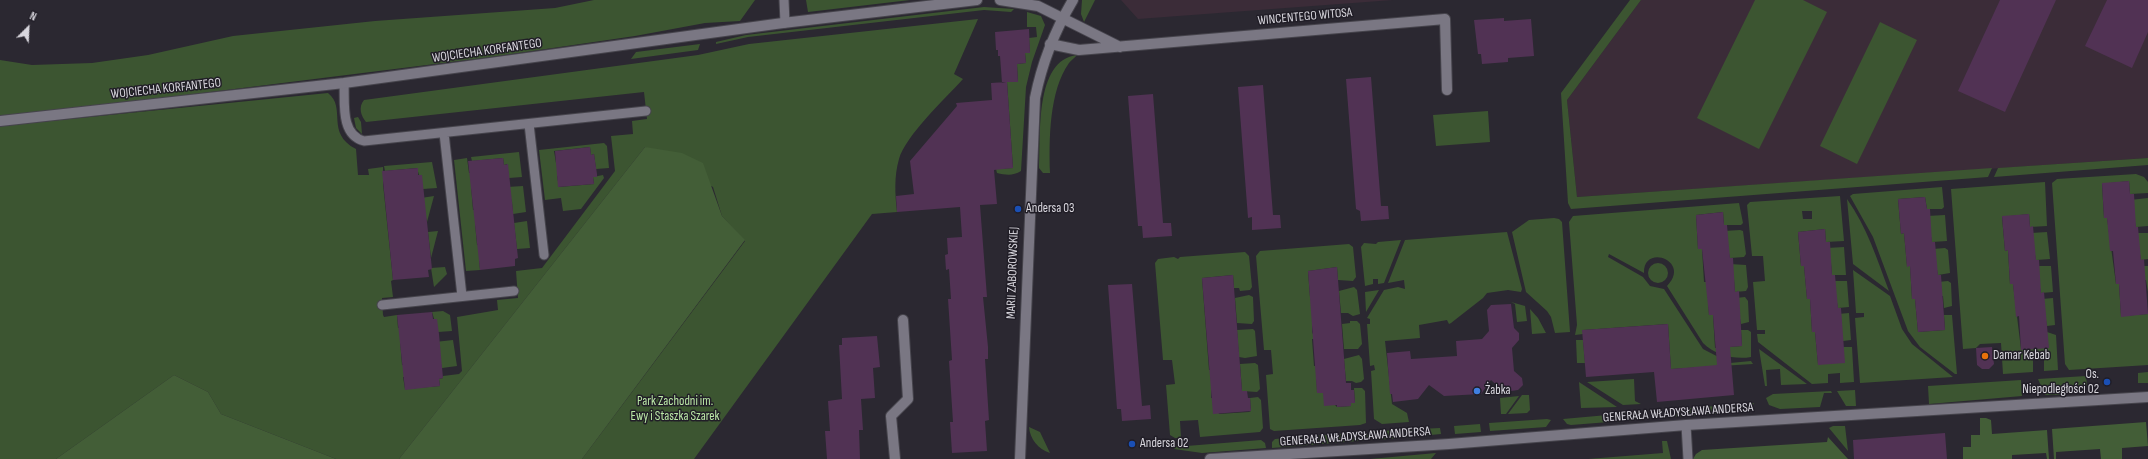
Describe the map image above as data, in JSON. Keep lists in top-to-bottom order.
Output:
{
  "streets": {
    "street": [
      "WINCENTEGO WITOSA",
      "WOJCIECHA KORFANTEGO",
      "MARII ZABOROWSKIEJ",
      "GENERAŁA WŁADYSŁAWA ANDERSA"
    ]
  },
  "crossings": [
    ["WINCENTEGO WITOSA", "MARII ZABOROWSKIEJ"]
  ],
  "parks": ["Park Zachodni im. Ewy i Staszka Szarek"],
  "places": [
    "Andersa 03",
    "Damar Kebab",
    "Os. Niepodległości 02",
    "Żabka",
    "Andersa 02"
  ],
  "north": "top right"
}
